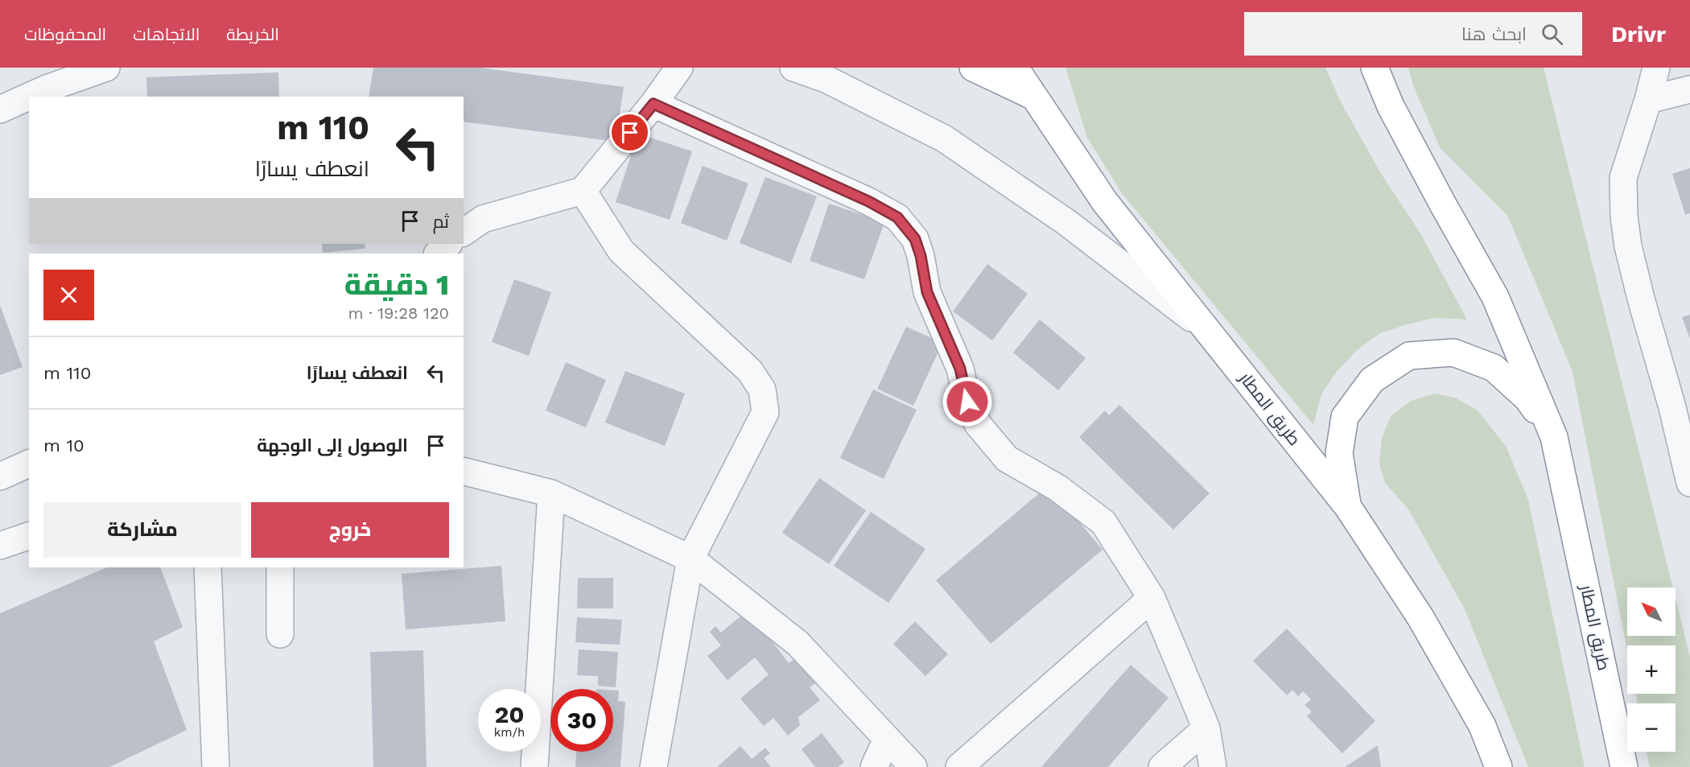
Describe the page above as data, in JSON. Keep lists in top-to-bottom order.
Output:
{
  "streets": {
    "highway": ["طريق المطار"]
  },
  "north": "top left",
  "page": {
    "header": "Drivr",
    "search": "ابحث هنا",
    "nav": ["الخريطة", "الاتجاهات", "المحفوظات"],
    "turn": ["110 m", "انعطف يسارًا"],
    "then": "ثم",
    "heading": ["1 دقيقة", "120 m · 19:28"],
    "list": [
      {
        "name": "انعطف يسارًا",
        "value": "110 m"
      },
      {
        "name": "الوصول إلى الوجهة",
        "value": "10 m"
      }
    ],
    "buttons": ["خروج", "مشاركة"],
    "map_buttons": ["+", "−"],
    "speed": "20 km/h",
    "limit": "30"
  }
}
